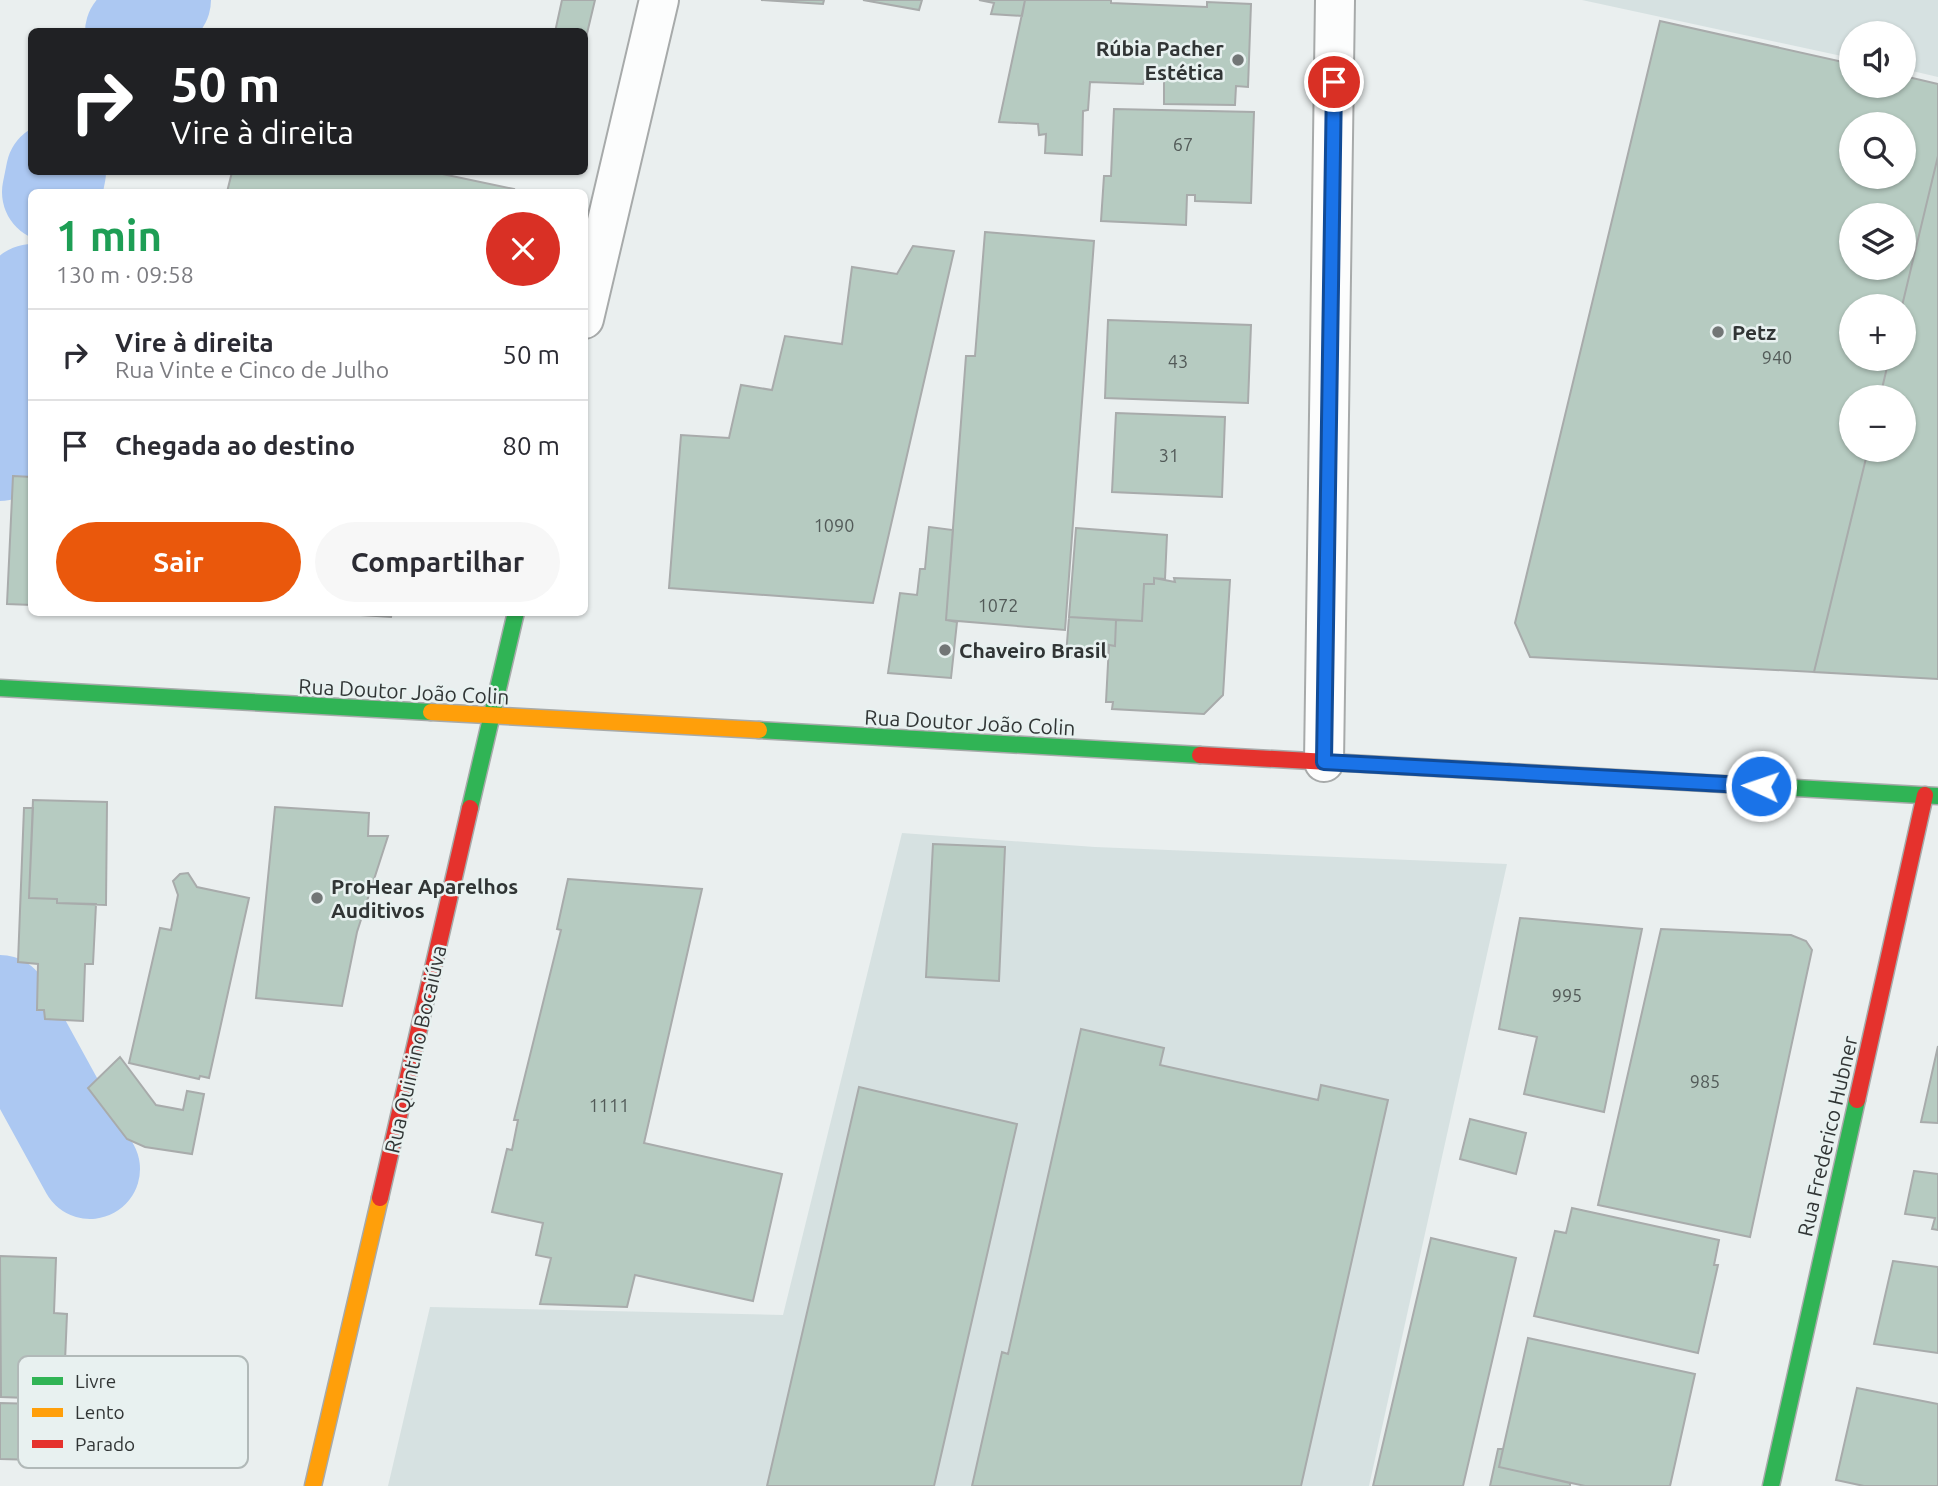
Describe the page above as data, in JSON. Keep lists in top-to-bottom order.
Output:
{
  "streets": {
    "main road": ["Rua Doutor João Colin", "Rua Quintino Bocaiúva", "Rua Frederico Hubner"]
  },
  "crossings": [
    ["Rua Doutor João Colin", "Rua Quintino Bocaiúva"],
    ["Rua Doutor João Colin", "Rua Frederico Hubner"]
  ],
  "places": [
    "Rúbia Pacher Estética",
    "Petz",
    "Chaveiro Brasil",
    "ProHear Aparelhos Auditivos"
  ],
  "house_numbers": [
    "67",
    "940",
    "43",
    "31",
    "1090",
    "1072",
    "995",
    "985",
    "1111"
  ],
  "legend": ["Livre", "Lento", "Parado"],
  "page": {
    "map_buttons": ["+", "−"],
    "turn": ["50 m", "Vire à direita"],
    "heading": ["1 min", "130 m · 09:58"],
    "list": [
      {
        "name": "Vire à direita",
        "note": "Rua Vinte e Cinco de Julho",
        "value": "50 m"
      },
      {
        "name": "Chegada ao destino",
        "value": "80 m"
      }
    ],
    "buttons": ["Sair", "Compartilhar"]
  }
}
